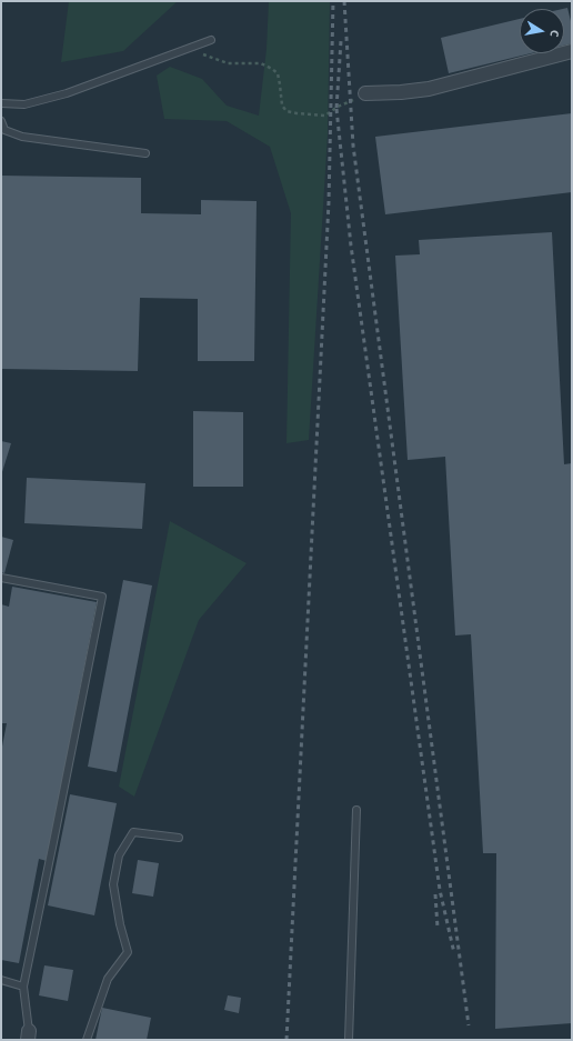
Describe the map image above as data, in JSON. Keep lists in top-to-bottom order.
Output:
{
  "north": "right"
}
